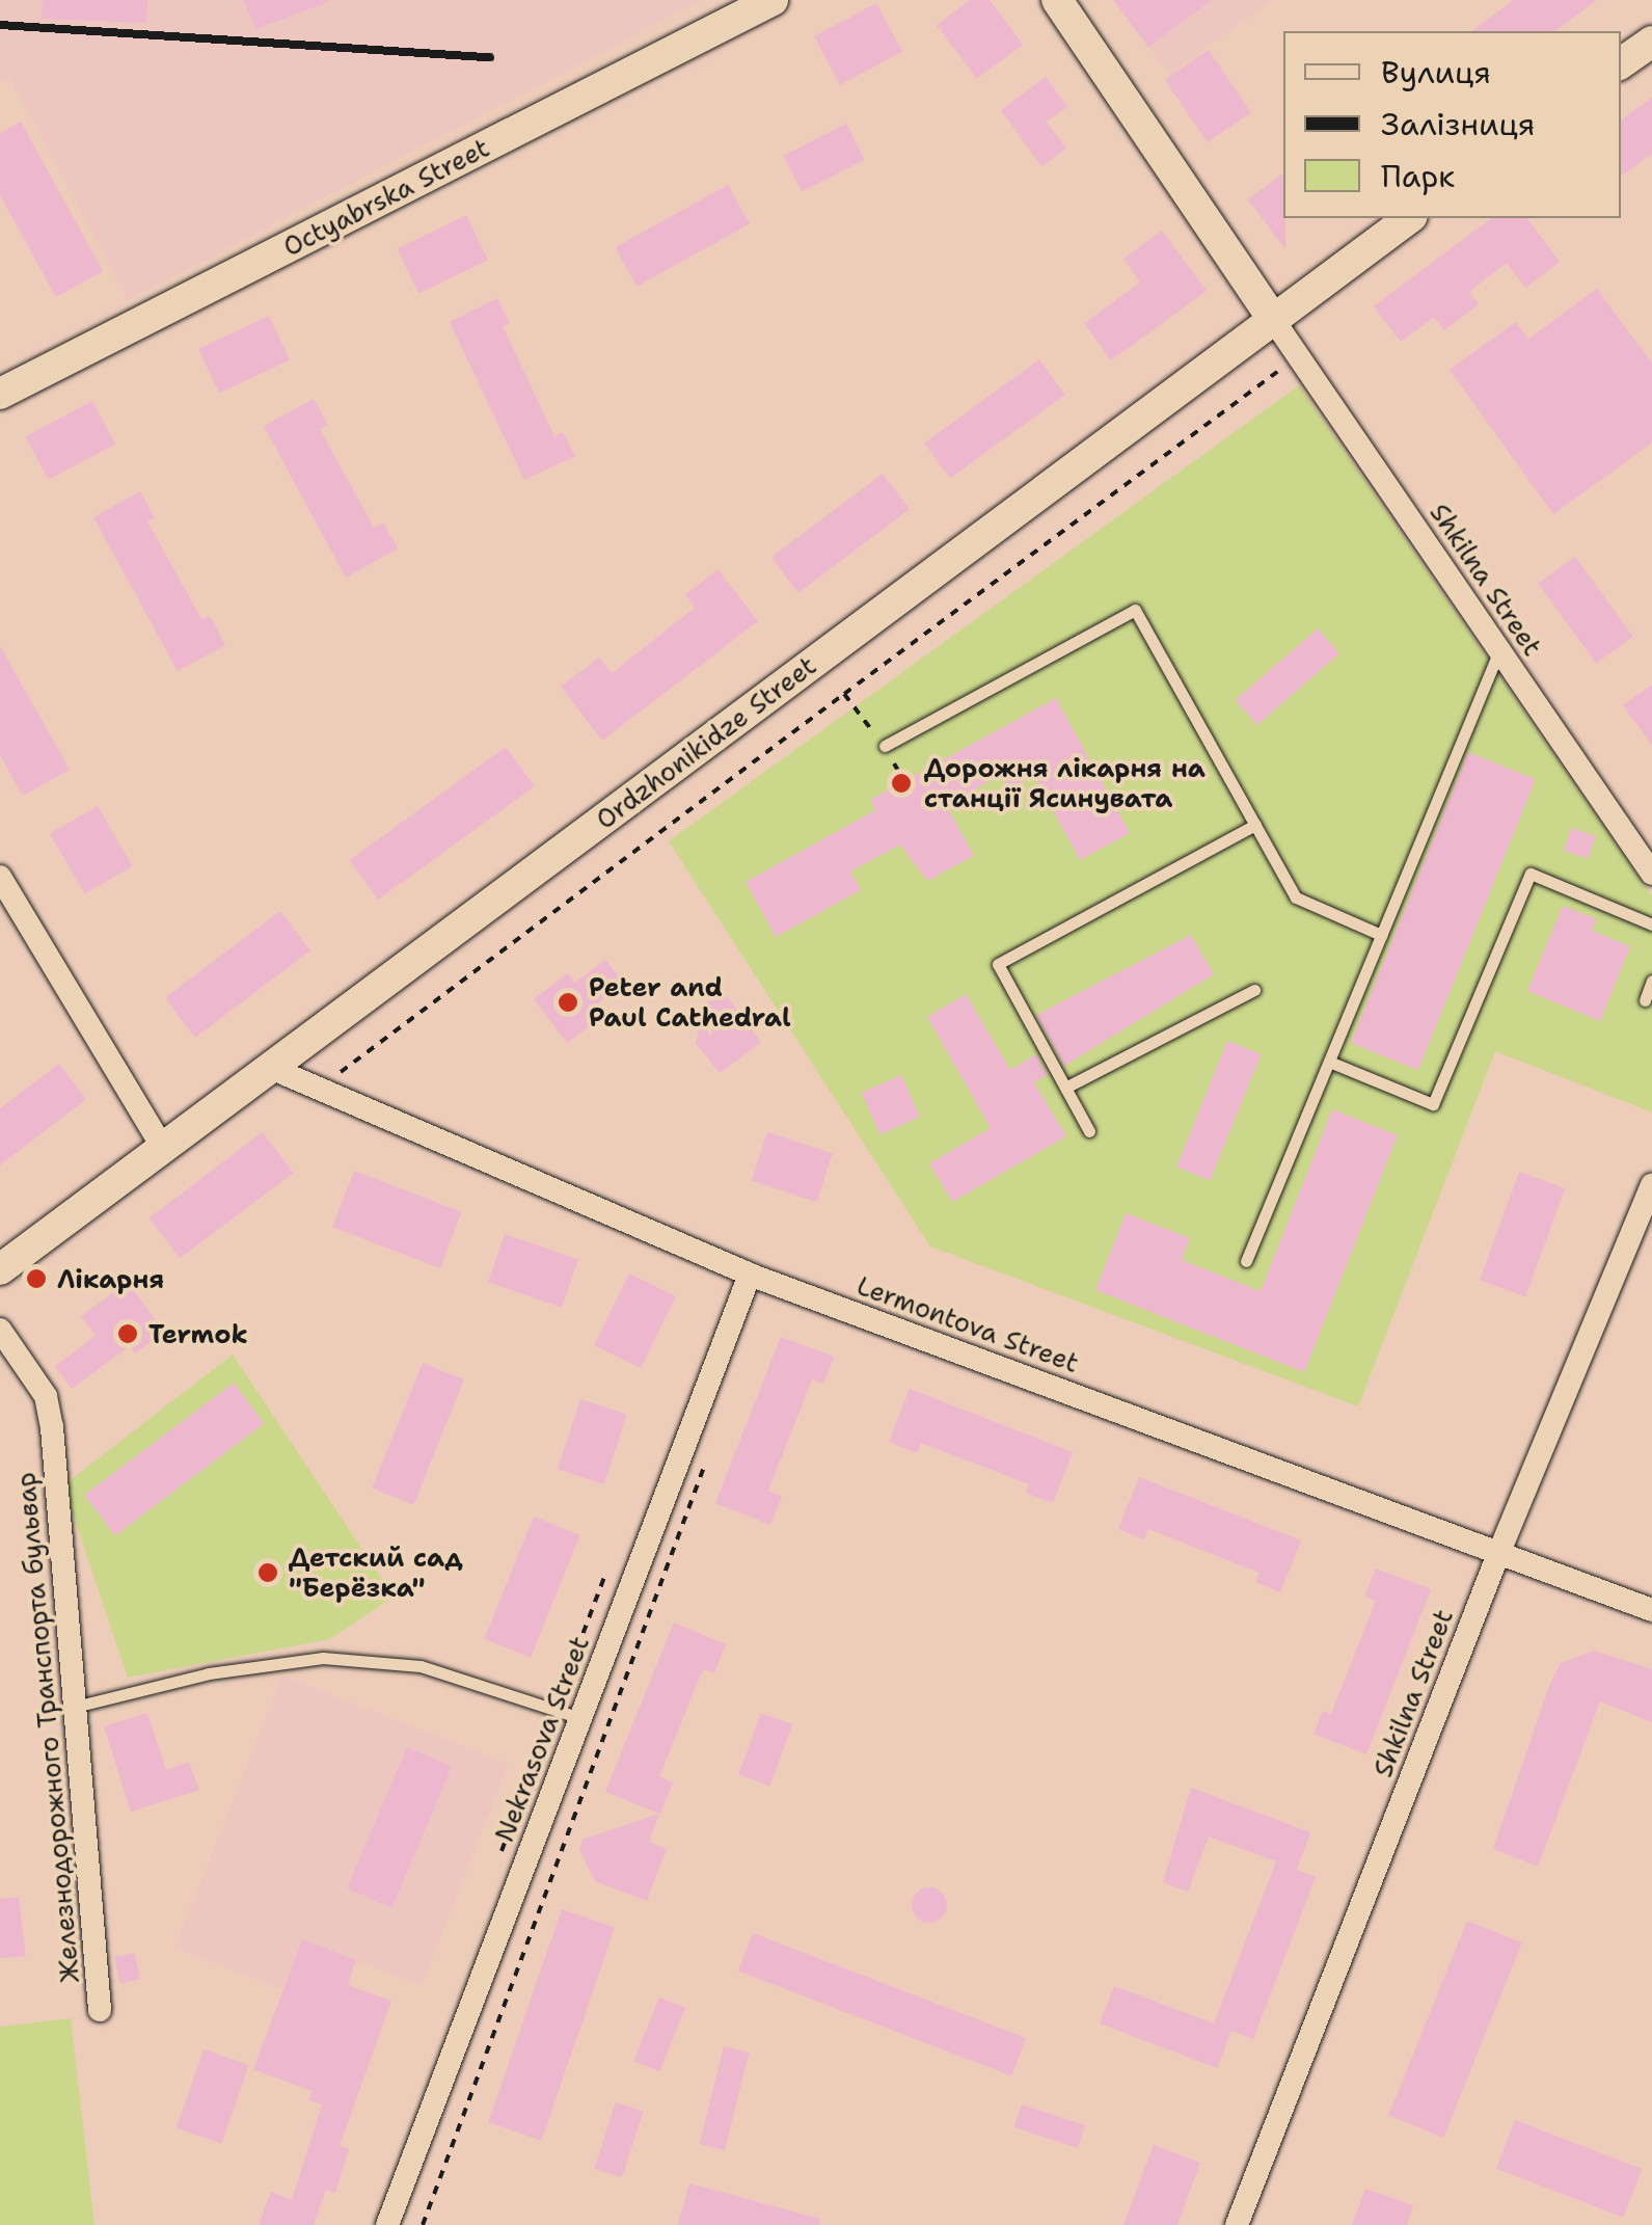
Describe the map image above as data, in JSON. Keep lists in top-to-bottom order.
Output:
{
  "streets": {
    "main road": ["Octyabrska Street", "Ordzhonikidze Street"],
    "street": [
      "Shkilna Street",
      "Lermontova Street",
      "Железнодорожного Транспорта бульвар",
      "Nekrasova Street"
    ]
  },
  "crossings": [
    ["Shkilna Street", "Ordzhonikidze Street"],
    ["Shkilna Street", "Lermontova Street"],
    ["Ordzhonikidze Street", "Lermontova Street"],
    ["Lermontova Street", "Nekrasova Street"]
  ],
  "places": [
    "Дорожня лікарня на станції Ясинувата",
    "Peter and Paul Cathedral",
    "Лікарня",
    "Termok",
    "Детский сад \"Берёзка\""
  ],
  "legend": ["Вулиця", "Залізниця", "Парк"]
}
